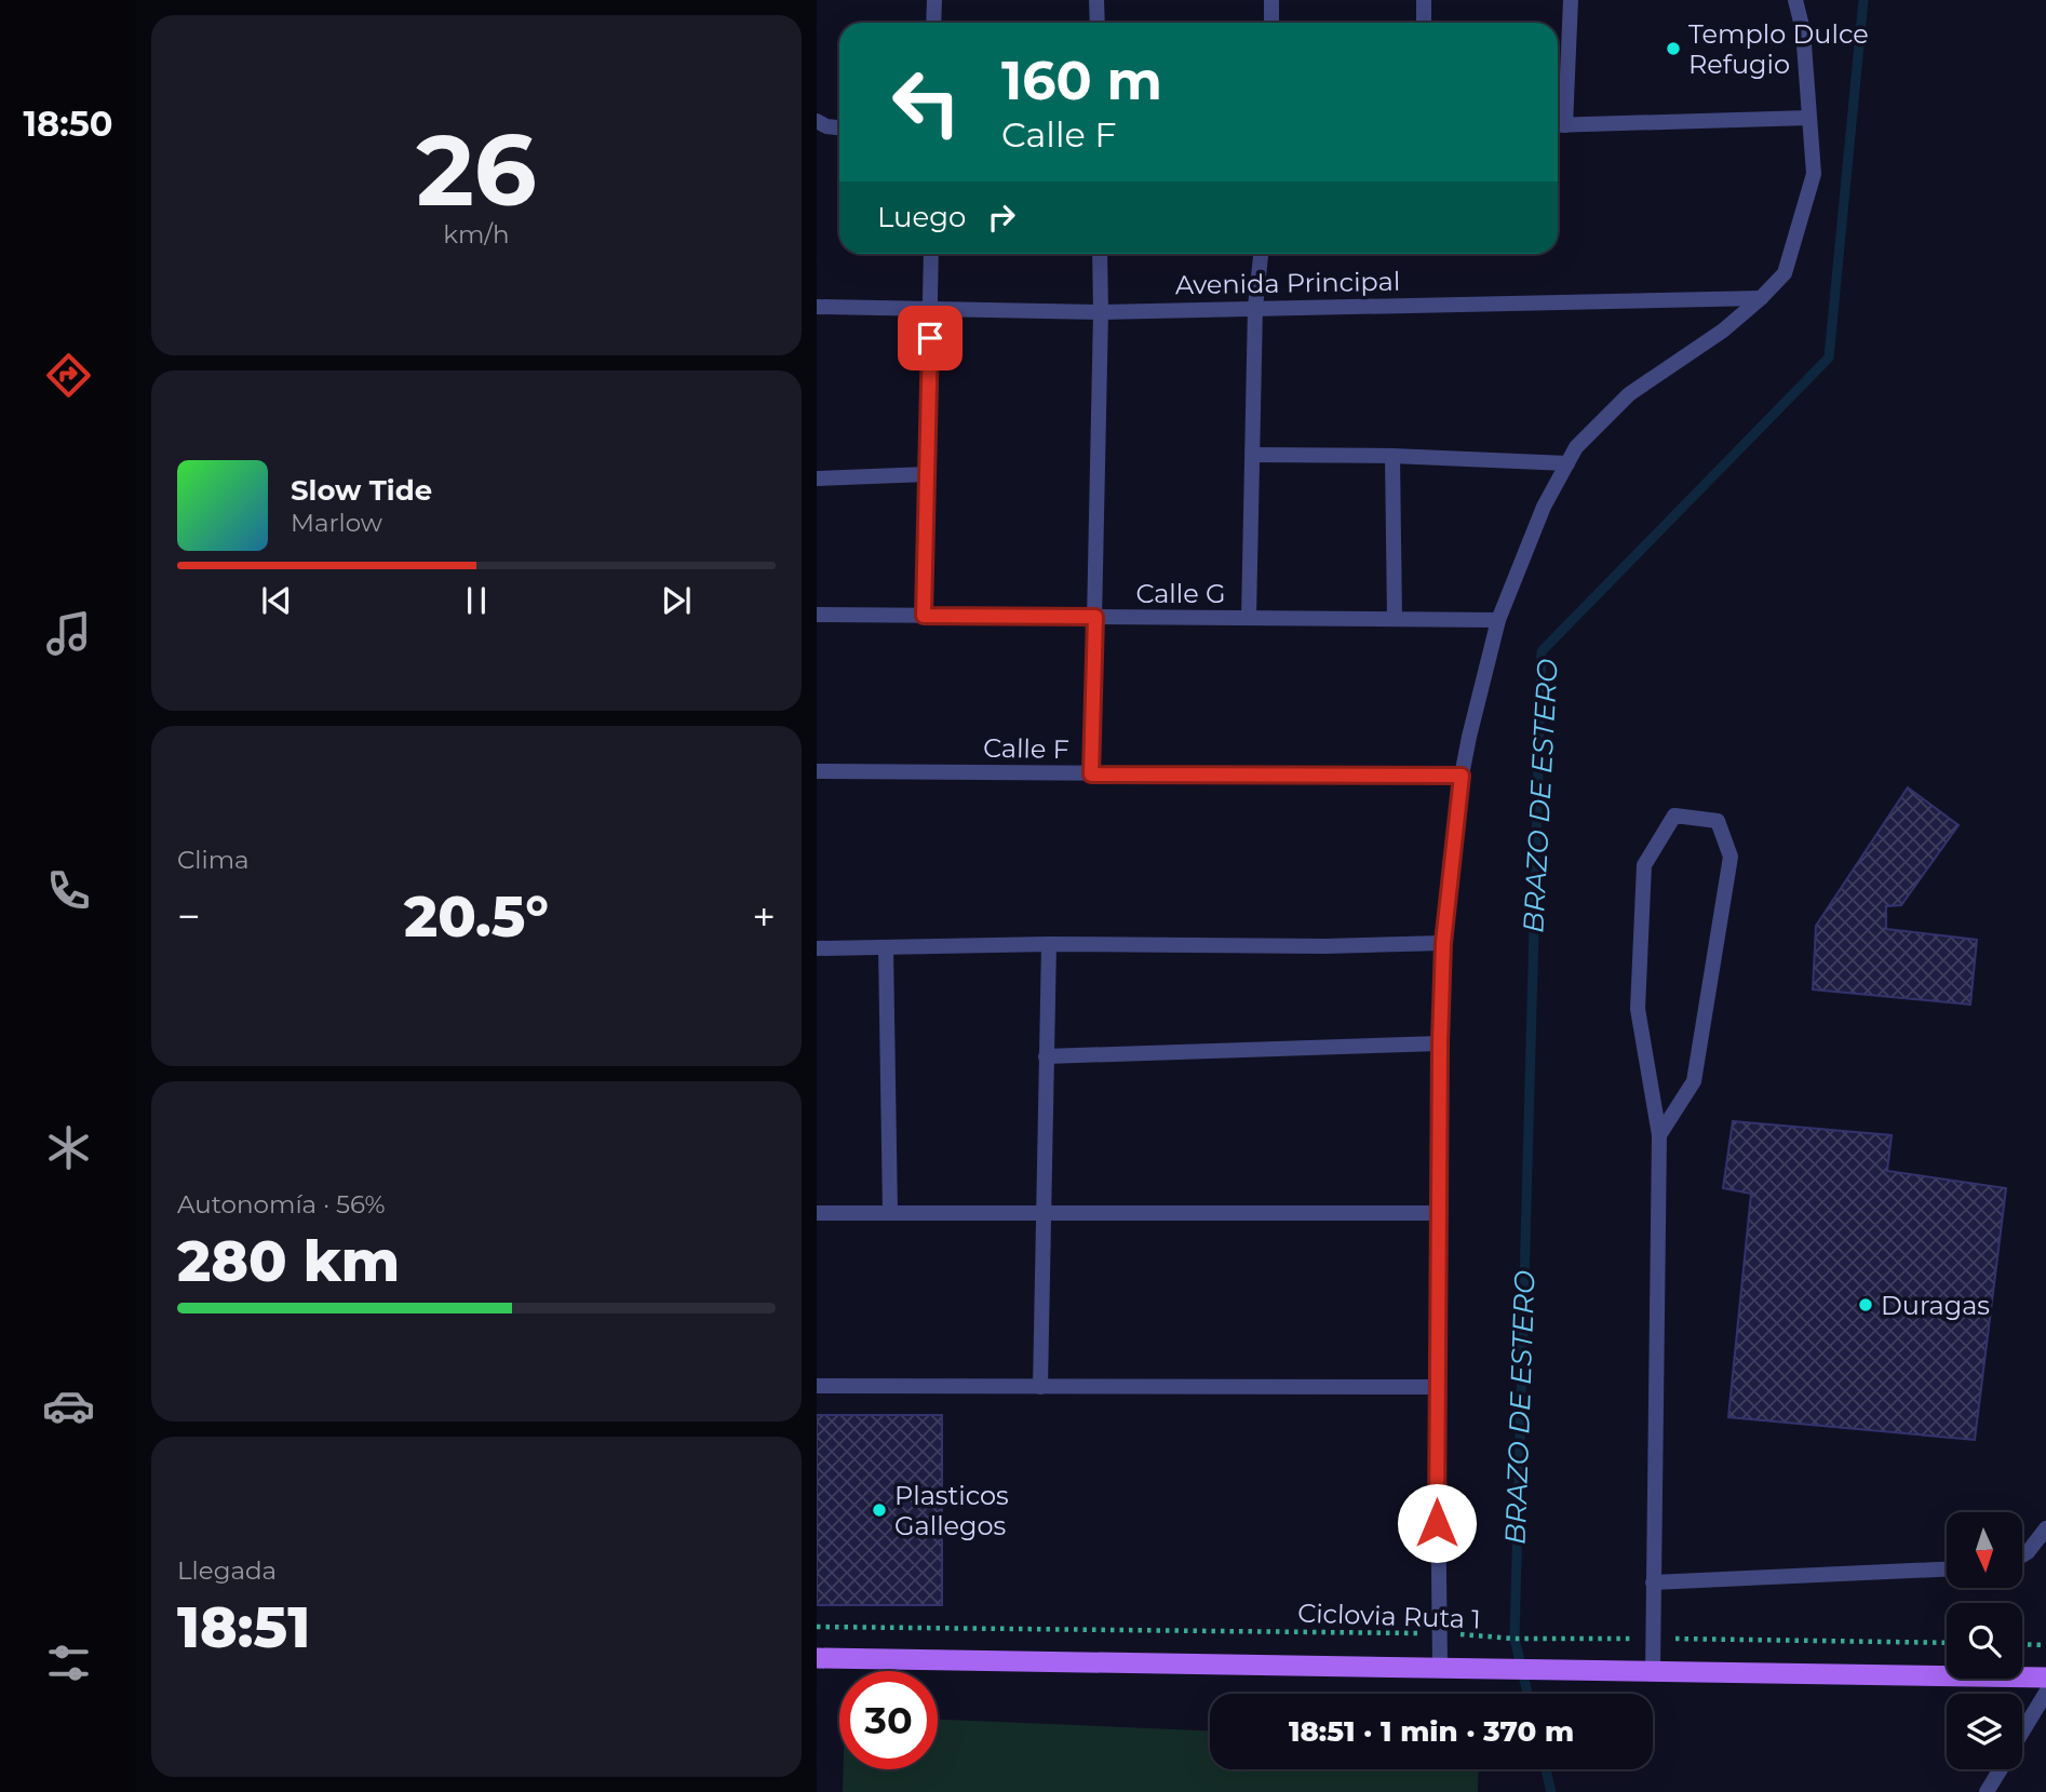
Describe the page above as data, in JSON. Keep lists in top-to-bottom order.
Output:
{
  "streets": {
    "street": ["Avenida Principal", "Calle G", "Calle F"],
    "path": ["Ciclovia Ruta 1"]
  },
  "water": ["BRAZO DE ESTERO"],
  "places": ["Templo Dulce Refugio", "Duragas", "Plasticos Gallegos"],
  "north": "bottom",
  "page": {
    "tabs": "18:50",
    "tile": [
      ["26", "km/h"],
      "Clima",
      ["Autonomía · 56%", "280 km"],
      ["Llegada", "18:51"]
    ],
    "turn": ["160 m", "Calle F"],
    "then": "Luego",
    "song": ["Slow Tide", "Marlow"],
    "heat": ["−", "20.5°", "+"],
    "limit": "30",
    "trip": "18:51 · 1 min · 370 m"
  }
}
